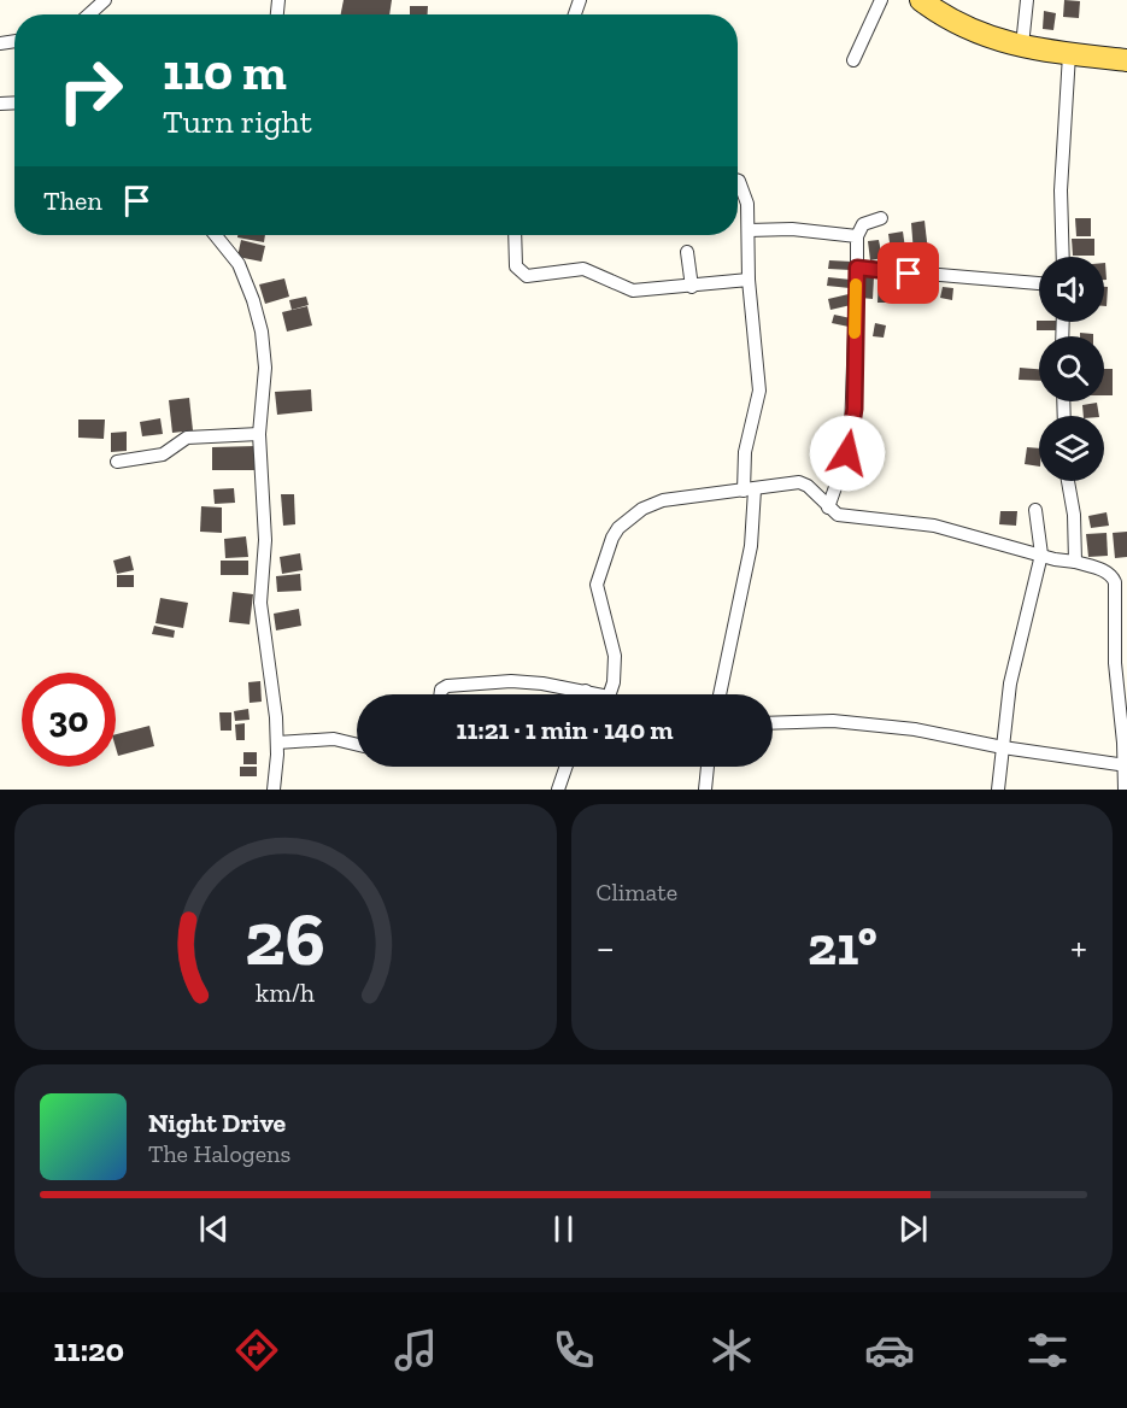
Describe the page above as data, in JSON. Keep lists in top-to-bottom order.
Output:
{
  "page": {
    "turn": ["110 m", "Turn right"],
    "then": "Then",
    "limit": "30",
    "trip": "11:21 · 1 min · 140 m",
    "tile": "Climate",
    "heat": ["−", "21°", "+"],
    "song": ["Night Drive", "The Halogens"],
    "tabs": "11:20",
    "gauge": ["26", "km/h"]
  }
}
